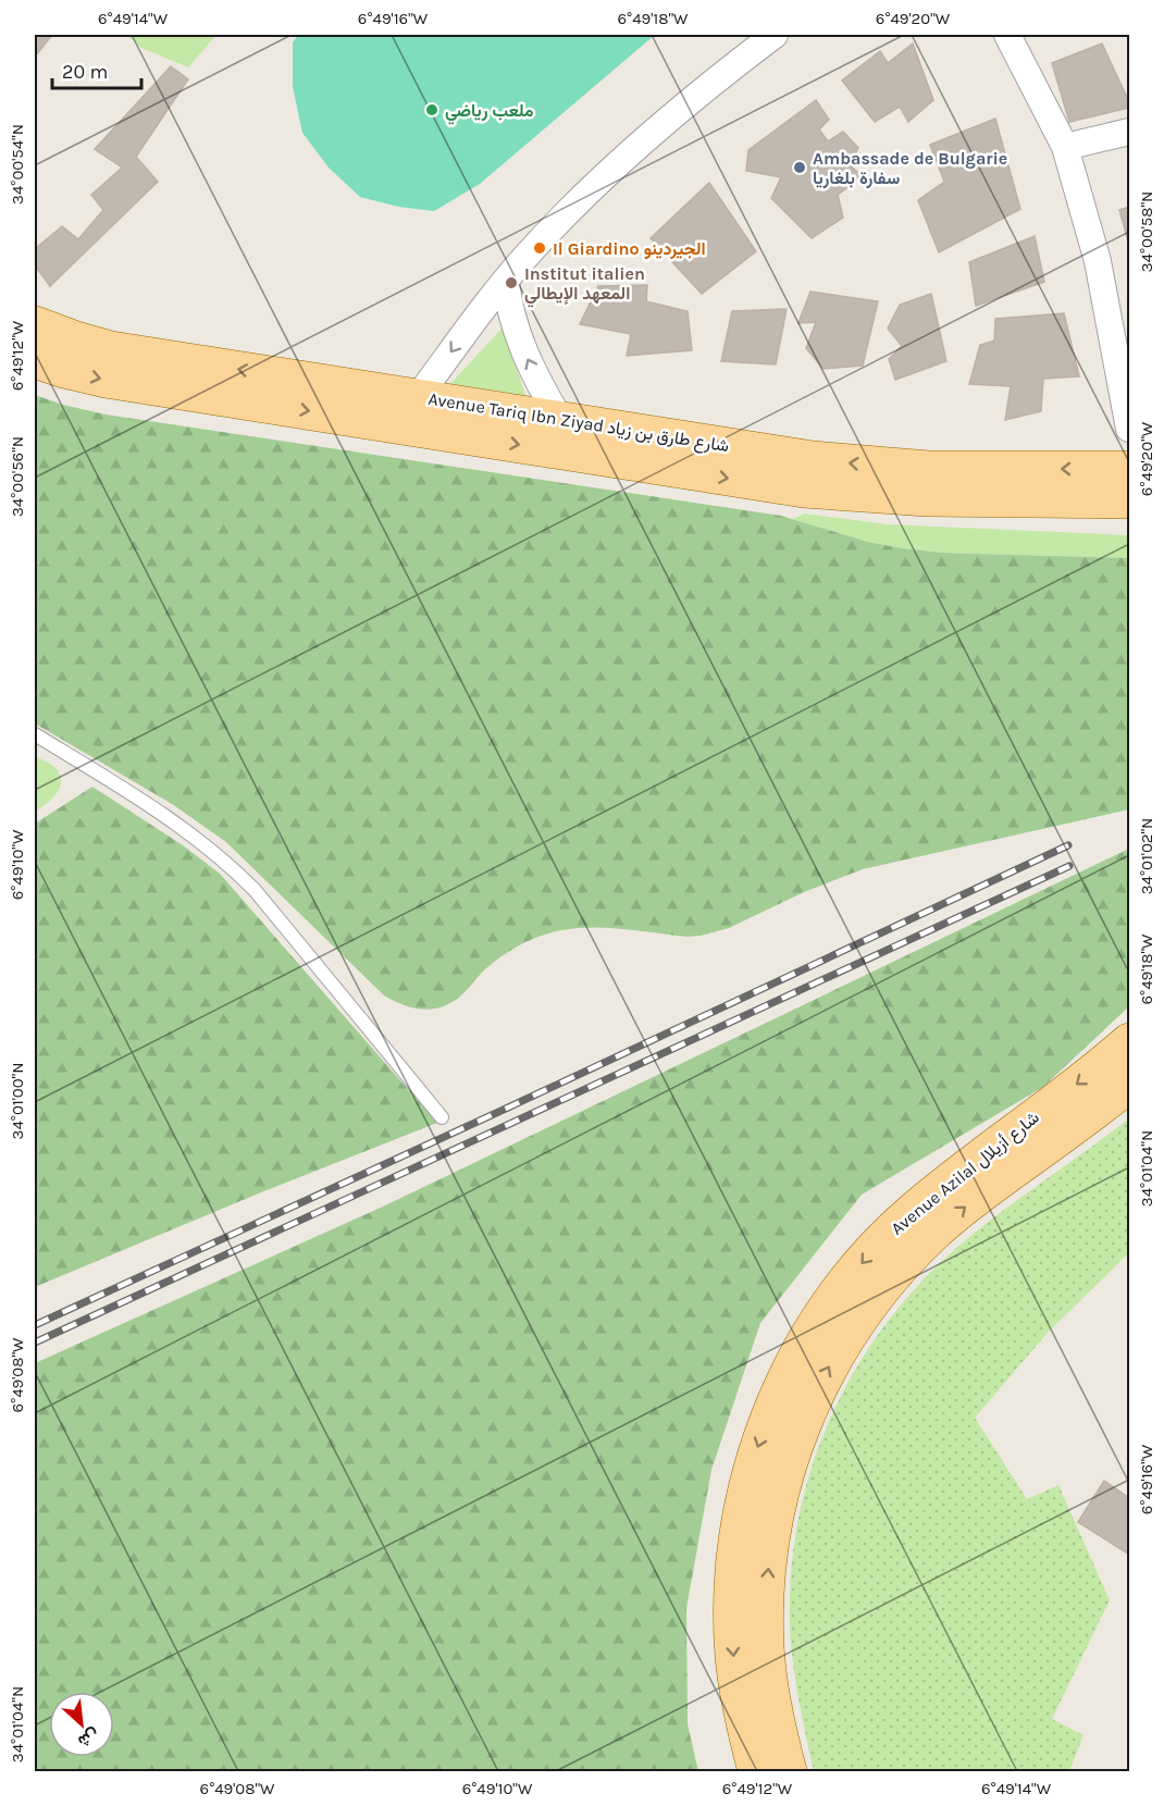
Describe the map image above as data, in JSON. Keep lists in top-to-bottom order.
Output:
{
  "streets": {
    "main road": ["Avenue Tariq Ibn Ziyad شارع طارق بن زياد", "Avenue Azilal شارع أزيلال"]
  },
  "places": [
    "ملعب رياضي",
    "Ambassade de Bulgarie سفارة بلغاريا",
    "Il Giardino الجيردينو",
    "Institut italien المعهد الإيطالي"
  ],
  "scale_bar": "20 m",
  "north": "bottom right",
  "coordinates": [
    "6°49'14\"W",
    "6°49'16\"W",
    "6°49'18\"W",
    "6°49'20\"W",
    "34°00'54\"N",
    "34°00'58\"N",
    "6°49'12\"W",
    "34°00'56\"N",
    "34°01'02\"N",
    "6°49'10\"W",
    "34°01'00\"N",
    "34°01'04\"N",
    "6°49'08\"W"
  ]
}
